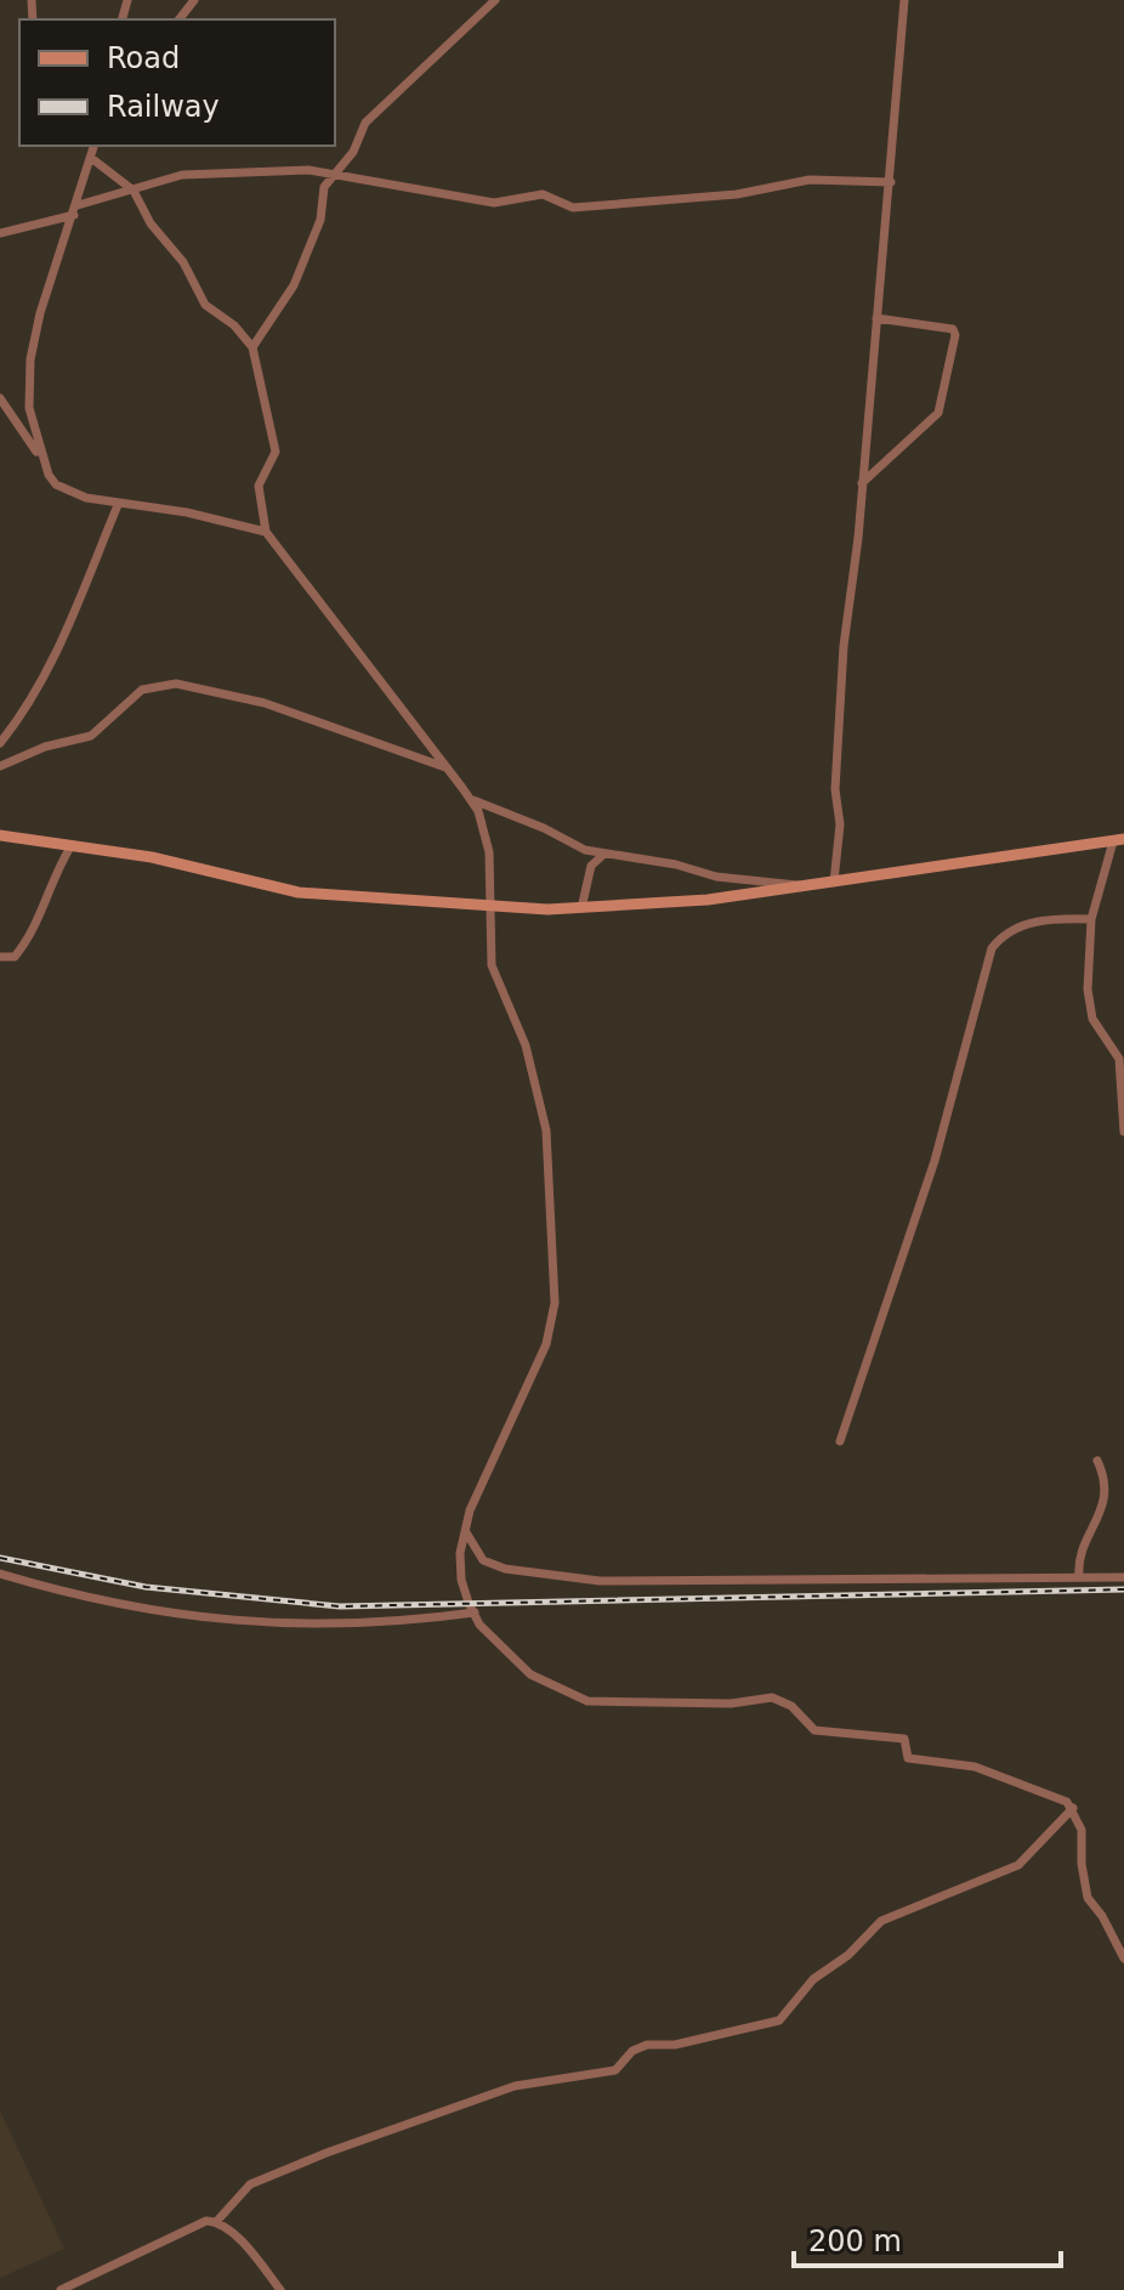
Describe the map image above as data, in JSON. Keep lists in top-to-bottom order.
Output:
{
  "legend": ["Road", "Railway"],
  "scale_bar": "200 m"
}
